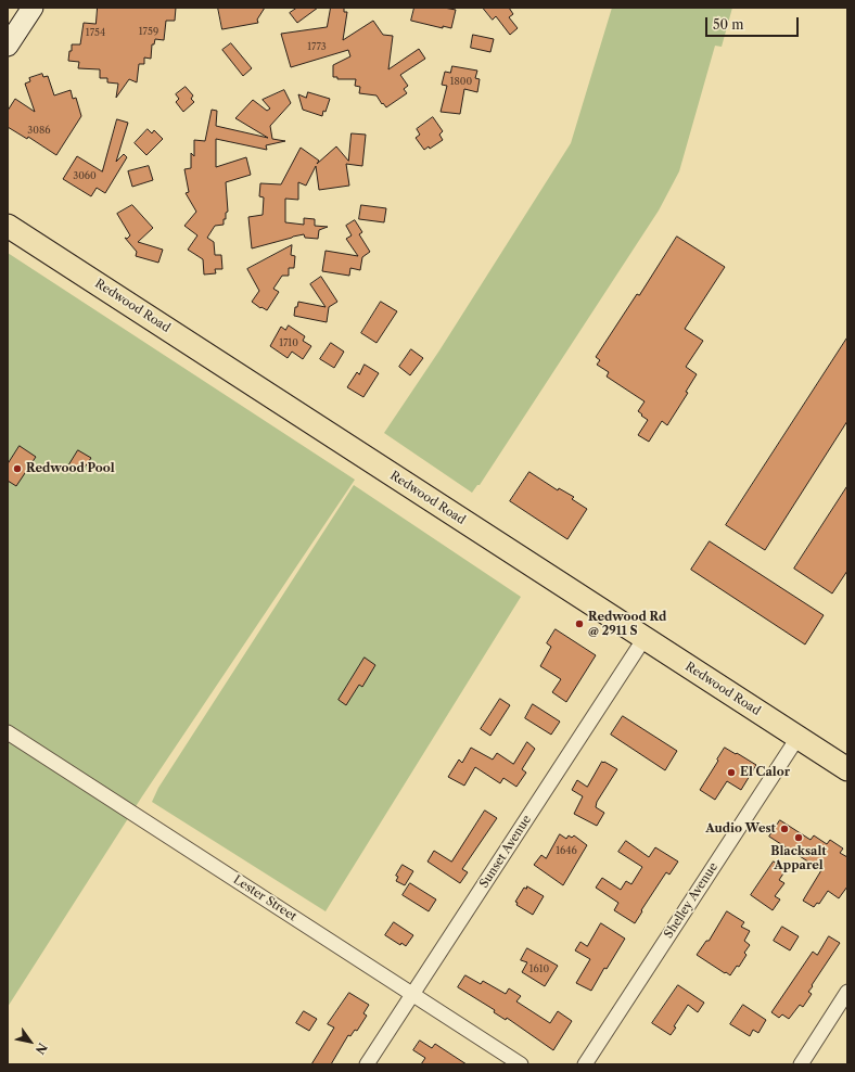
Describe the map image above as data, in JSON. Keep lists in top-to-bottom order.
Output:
{
  "streets": {
    "main road": ["Redwood Road"],
    "street": ["Sunset Avenue", "Lester Street", "Shelley Avenue"]
  },
  "crossings": [
    ["Redwood Road", "Sunset Avenue"],
    ["Redwood Road", "Shelley Avenue"],
    ["Sunset Avenue", "Lester Street"]
  ],
  "places": [
    "Redwood Pool",
    "Redwood Rd @ 2911 S",
    "El Calor",
    "Audio West",
    "Blacksalt Apparel"
  ],
  "house_numbers": [
    "1759",
    "1754",
    "1773",
    "1800",
    "3086",
    "3060",
    "1710",
    "1646",
    "1610"
  ],
  "scale_bar": "50 m",
  "north": "bottom right"
}
